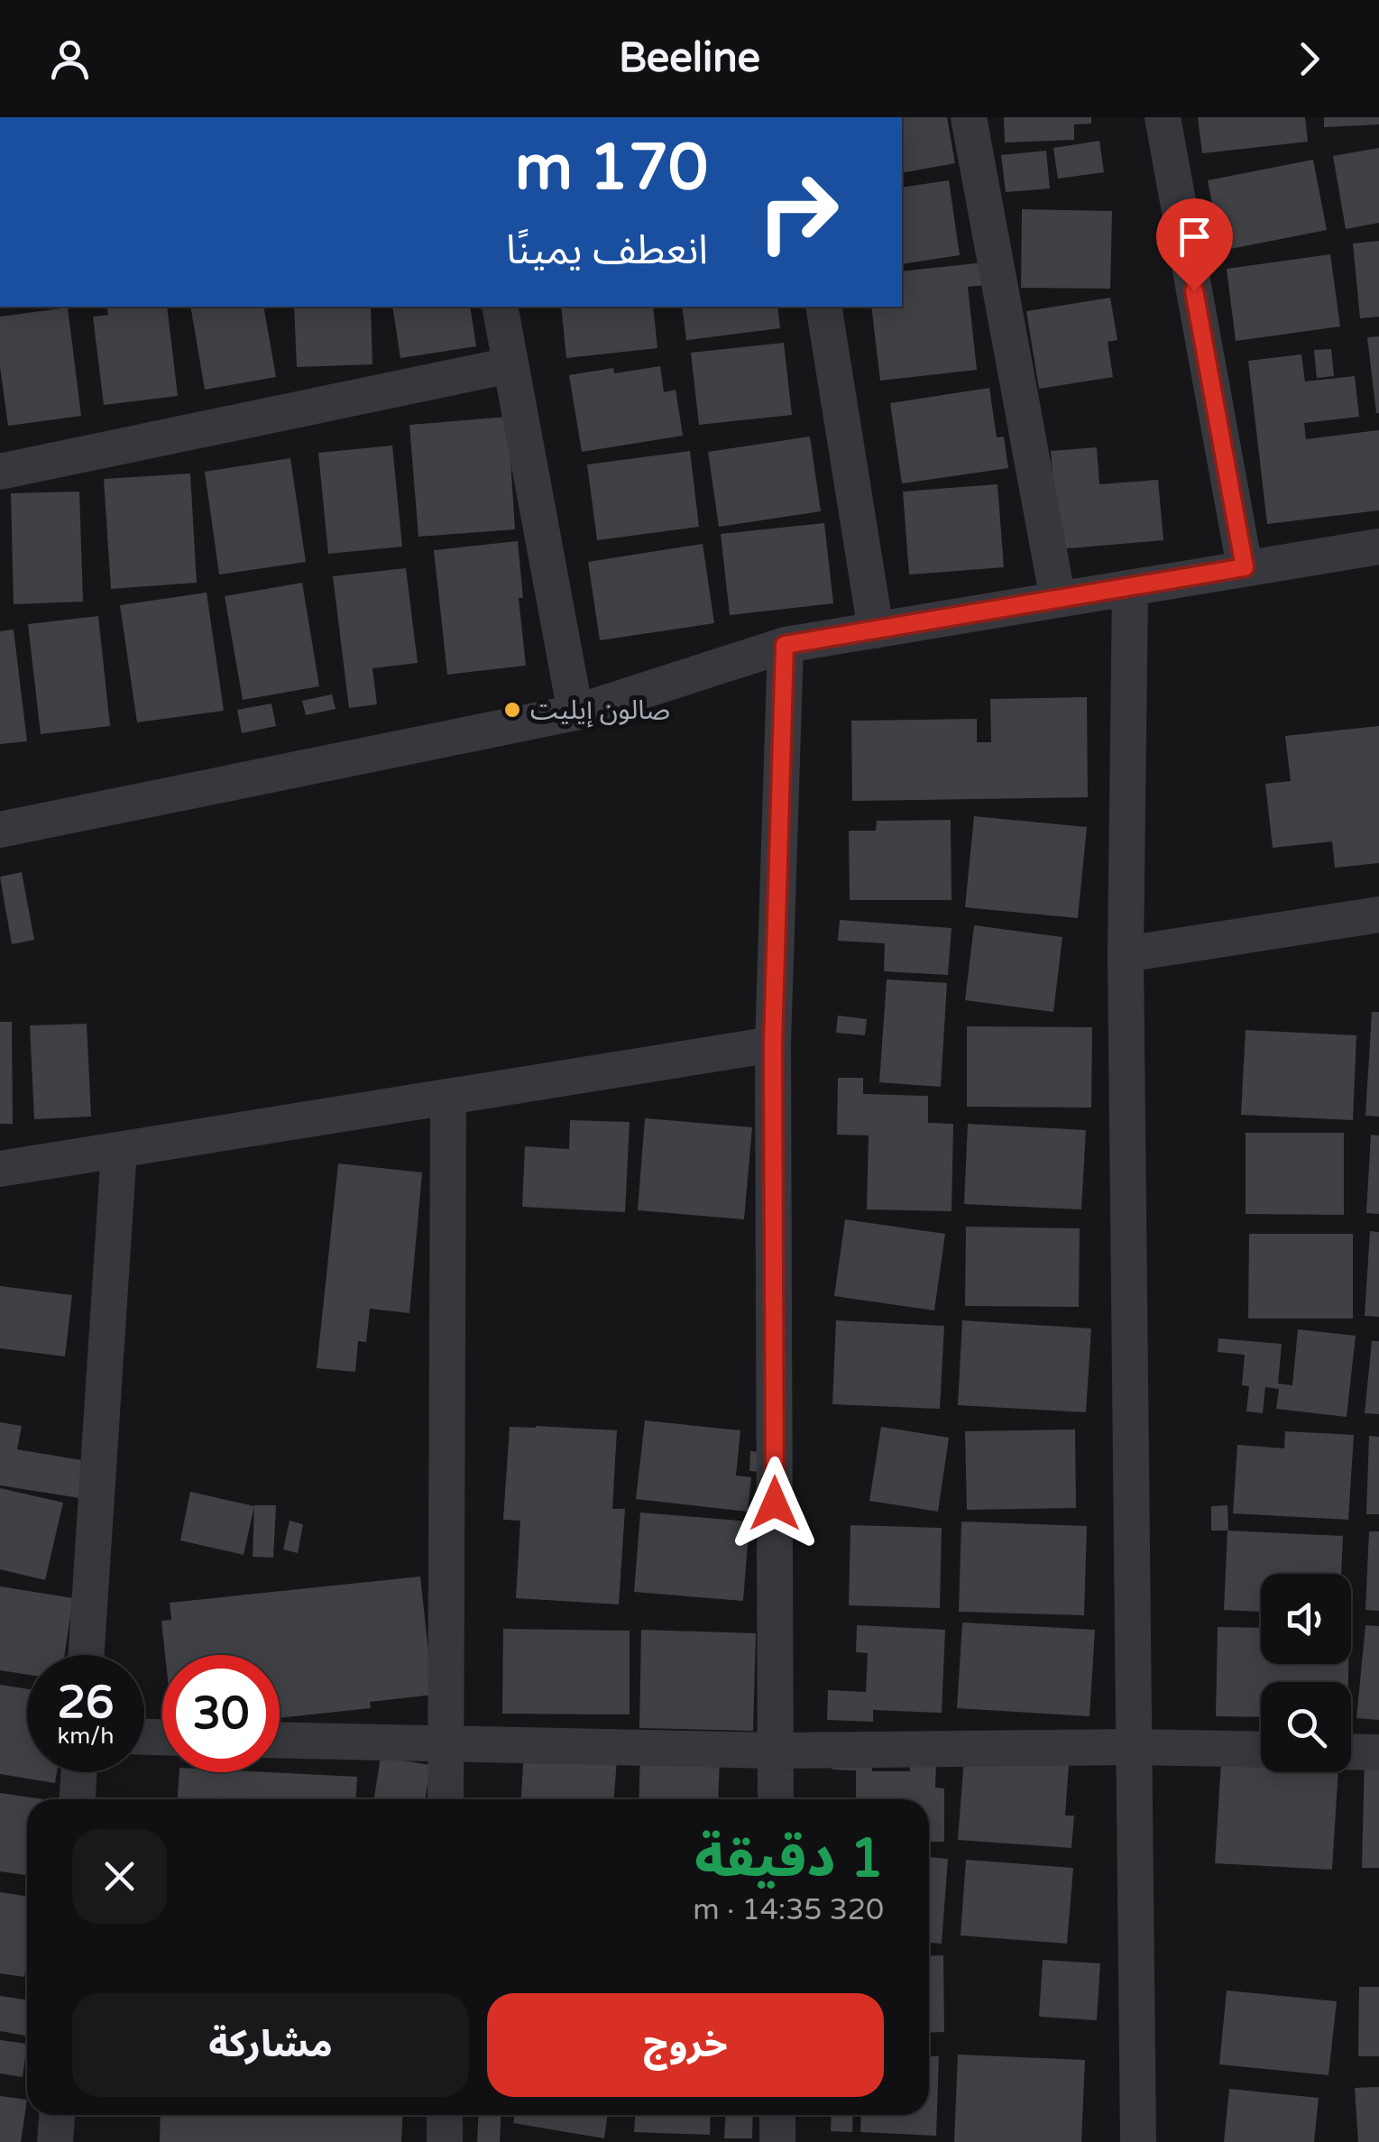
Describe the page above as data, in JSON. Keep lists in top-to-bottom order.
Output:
{
  "places": ["صالون إيليت"],
  "page": {
    "header": "Beeline",
    "turn": ["170 m", "انعطف يمينًا"],
    "speed": "26 km/h",
    "limit": "30",
    "heading": ["1 دقيقة", "320 m · 14:35"],
    "buttons": ["خروج", "مشاركة"]
  }
}
